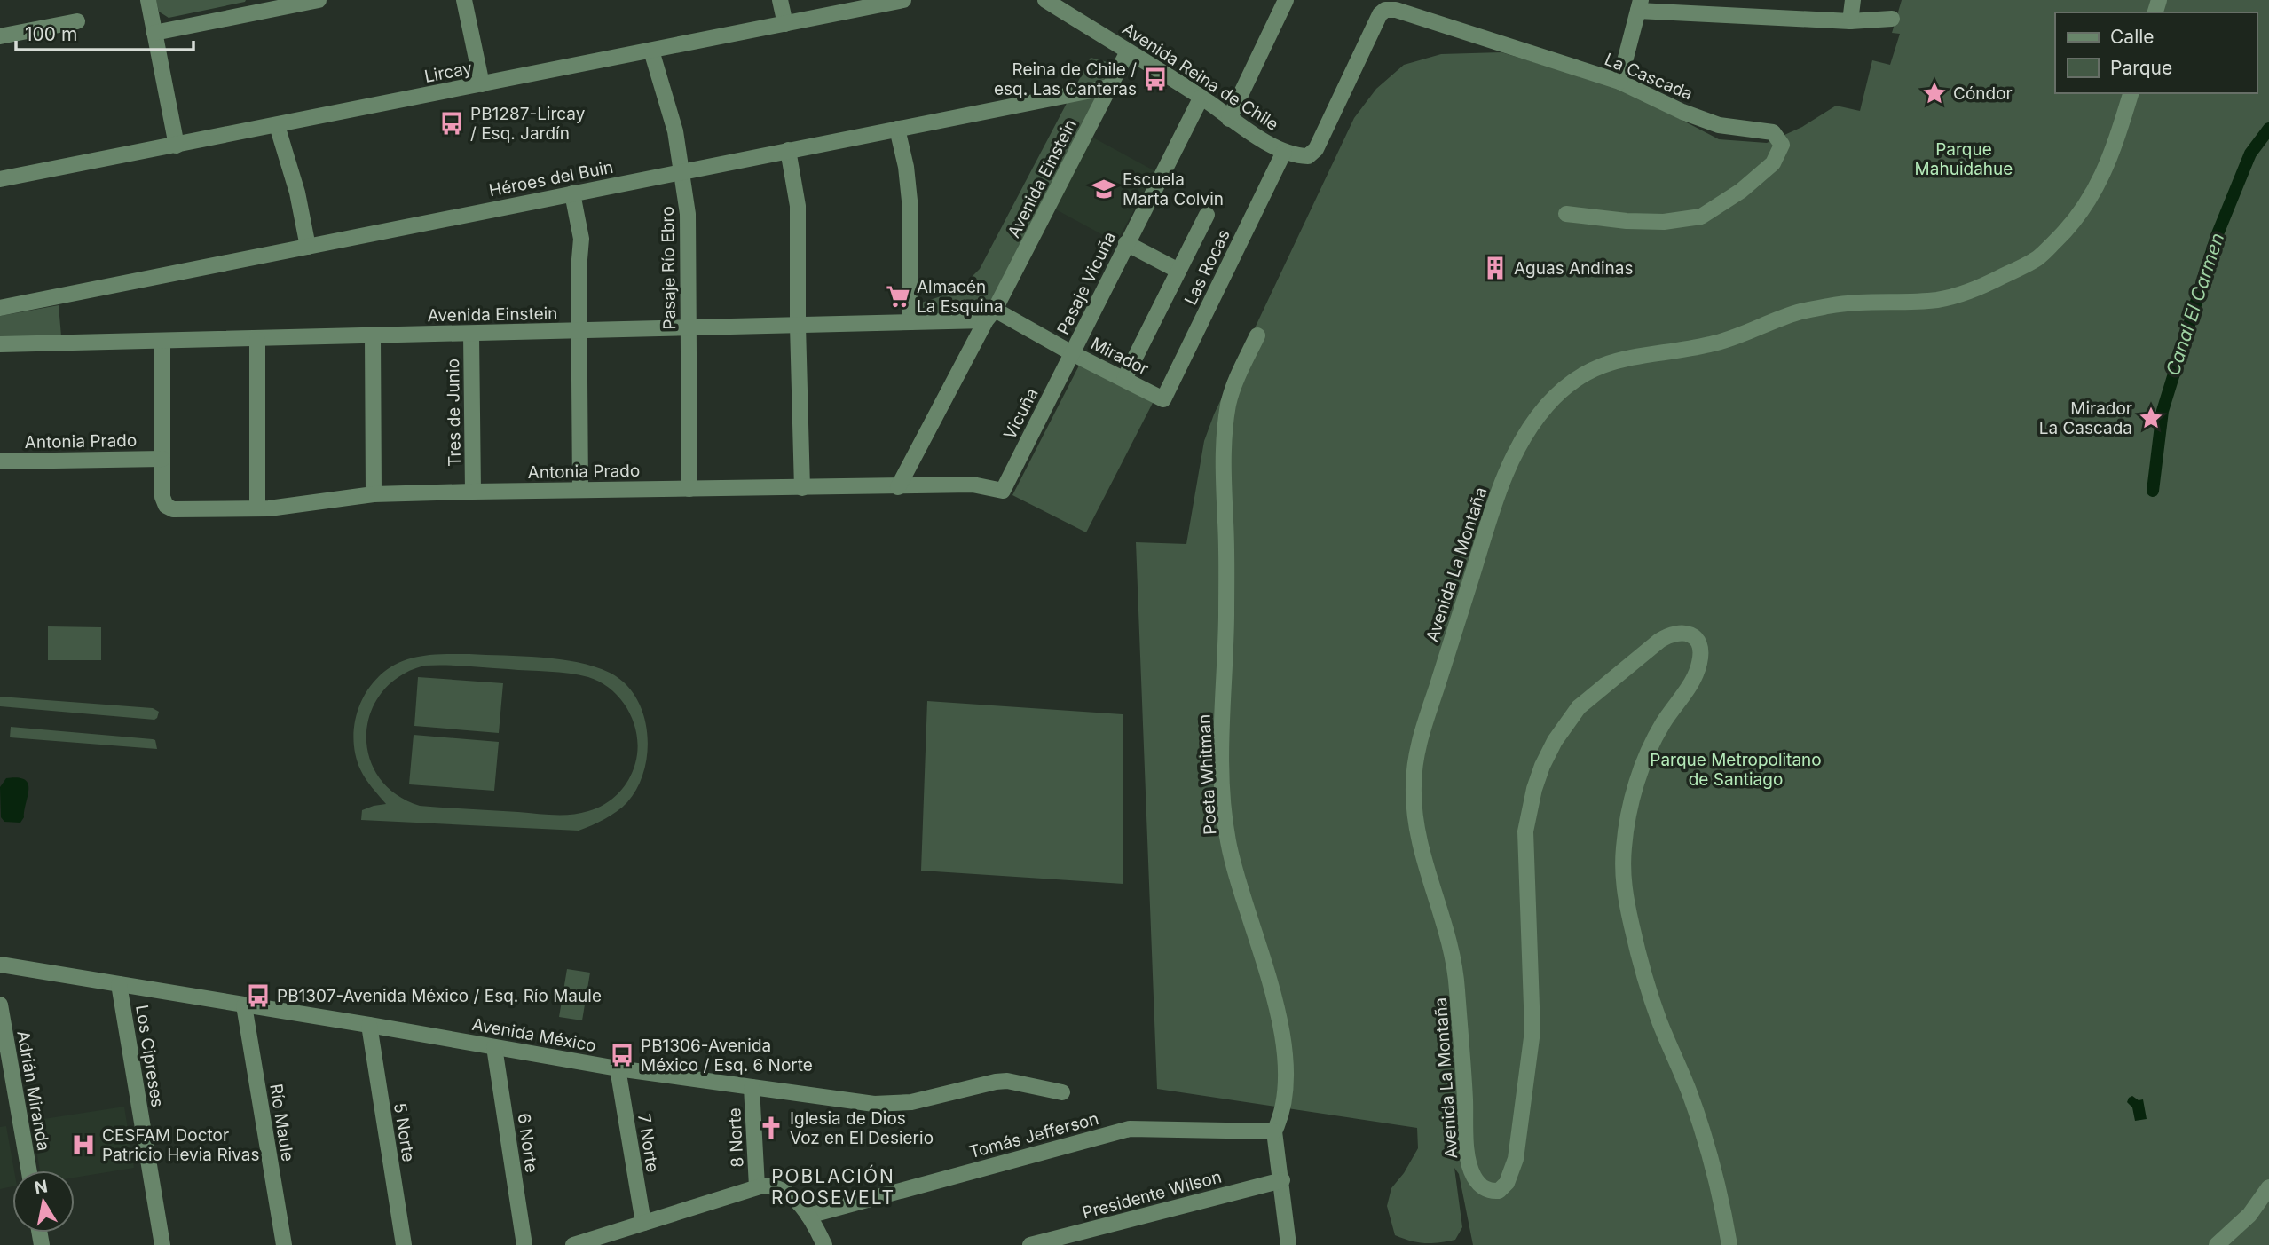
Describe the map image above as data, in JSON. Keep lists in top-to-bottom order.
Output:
{
  "streets": {
    "street": [
      "Lircay",
      "Avenida Reina de Chile",
      "La Cascada",
      "Héroes del Buin",
      "Avenida Einstein",
      "Las Rocas",
      "Pasaje Río Ebro",
      "Pasaje Vicuña",
      "Mirador",
      "Tres de Junio",
      "Vicuña",
      "Antonia Prado",
      "Avenida La Montaña",
      "Poeta Whitman",
      "Avenida México",
      "Los Cipreses",
      "Adrián Miranda",
      "Río Maule",
      "5 Norte",
      "Tomás Jefferson",
      "8 Norte",
      "6 Norte",
      "7 Norte",
      "Presidente Wilson"
    ]
  },
  "crossings": [
    ["Lircay", "Pasaje Río Ebro"],
    ["Avenida Reina de Chile", "La Cascada"],
    ["Avenida Reina de Chile", "Avenida Einstein"],
    ["Avenida Reina de Chile", "Las Rocas"],
    ["Avenida Reina de Chile", "Pasaje Vicuña"],
    ["Héroes del Buin", "Avenida Einstein"],
    ["Héroes del Buin", "Pasaje Río Ebro"],
    ["Avenida Einstein", "Pasaje Río Ebro"],
    ["Avenida Einstein", "Mirador"],
    ["Avenida Einstein", "Tres de Junio"],
    ["Avenida Einstein", "Antonia Prado"],
    ["Las Rocas", "Mirador"],
    ["Pasaje Río Ebro", "Antonia Prado"],
    ["Pasaje Vicuña", "Mirador"],
    ["Pasaje Vicuña", "Vicuña"],
    ["Mirador", "Vicuña"],
    ["Tres de Junio", "Antonia Prado"],
    ["Vicuña", "Antonia Prado"],
    ["Poeta Whitman", "Tomás Jefferson"],
    ["Poeta Whitman", "Presidente Wilson"],
    ["Avenida México", "Los Cipreses"],
    ["Avenida México", "Río Maule"],
    ["Avenida México", "5 Norte"],
    ["Avenida México", "8 Norte"],
    ["Avenida México", "6 Norte"],
    ["Avenida México", "7 Norte"]
  ],
  "districts": ["POBLACIÓN ROOSEVELT"],
  "water": ["Canal El Carmen"],
  "parks": ["Parque Mahuidahue", "Parque Metropolitano de Santiago"],
  "places": {
    "bus stop": [
      "Reina de Chile / esq. Las Canteras",
      "PB1287-Lircay / Esq. Jardín",
      "PB1307-Avenida México / Esq. Río Maule",
      "PB1306-Avenida México / Esq. 6 Norte"
    ],
    "place": ["Cóndor", "Mirador La Cascada"],
    "school or university": ["Escuela Marta Colvin"],
    "building": ["Aguas Andinas"],
    "supermarket": ["Almacén La Esquina"],
    "church": ["Iglesia de Dios Voz en El Desierio"],
    "hospital": ["CESFAM Doctor Patricio Hevia Rivas"]
  },
  "legend": ["Calle", "Parque"],
  "scale_bar": "100 m",
  "north": "top"
}
